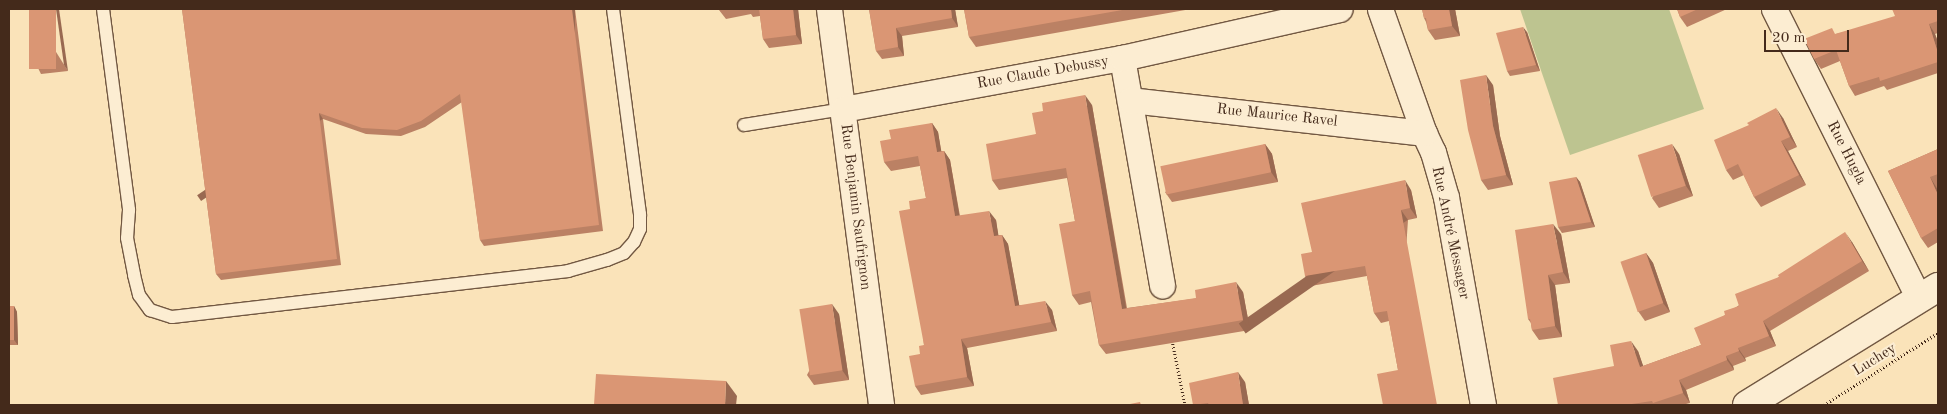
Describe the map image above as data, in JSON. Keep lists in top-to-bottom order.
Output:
{
  "streets": {
    "street": [
      "Rue Claude Debussy",
      "Rue Maurice Ravel",
      "Rue Hugla",
      "Rue Benjamin Saufrignon",
      "Rue André Messager"
    ],
    "path": ["Luchey"]
  },
  "crossings": [
    ["Rue Claude Debussy", "Rue Benjamin Saufrignon"],
    ["Rue Maurice Ravel", "Rue André Messager"]
  ],
  "scale_bar": "20 m"
}
